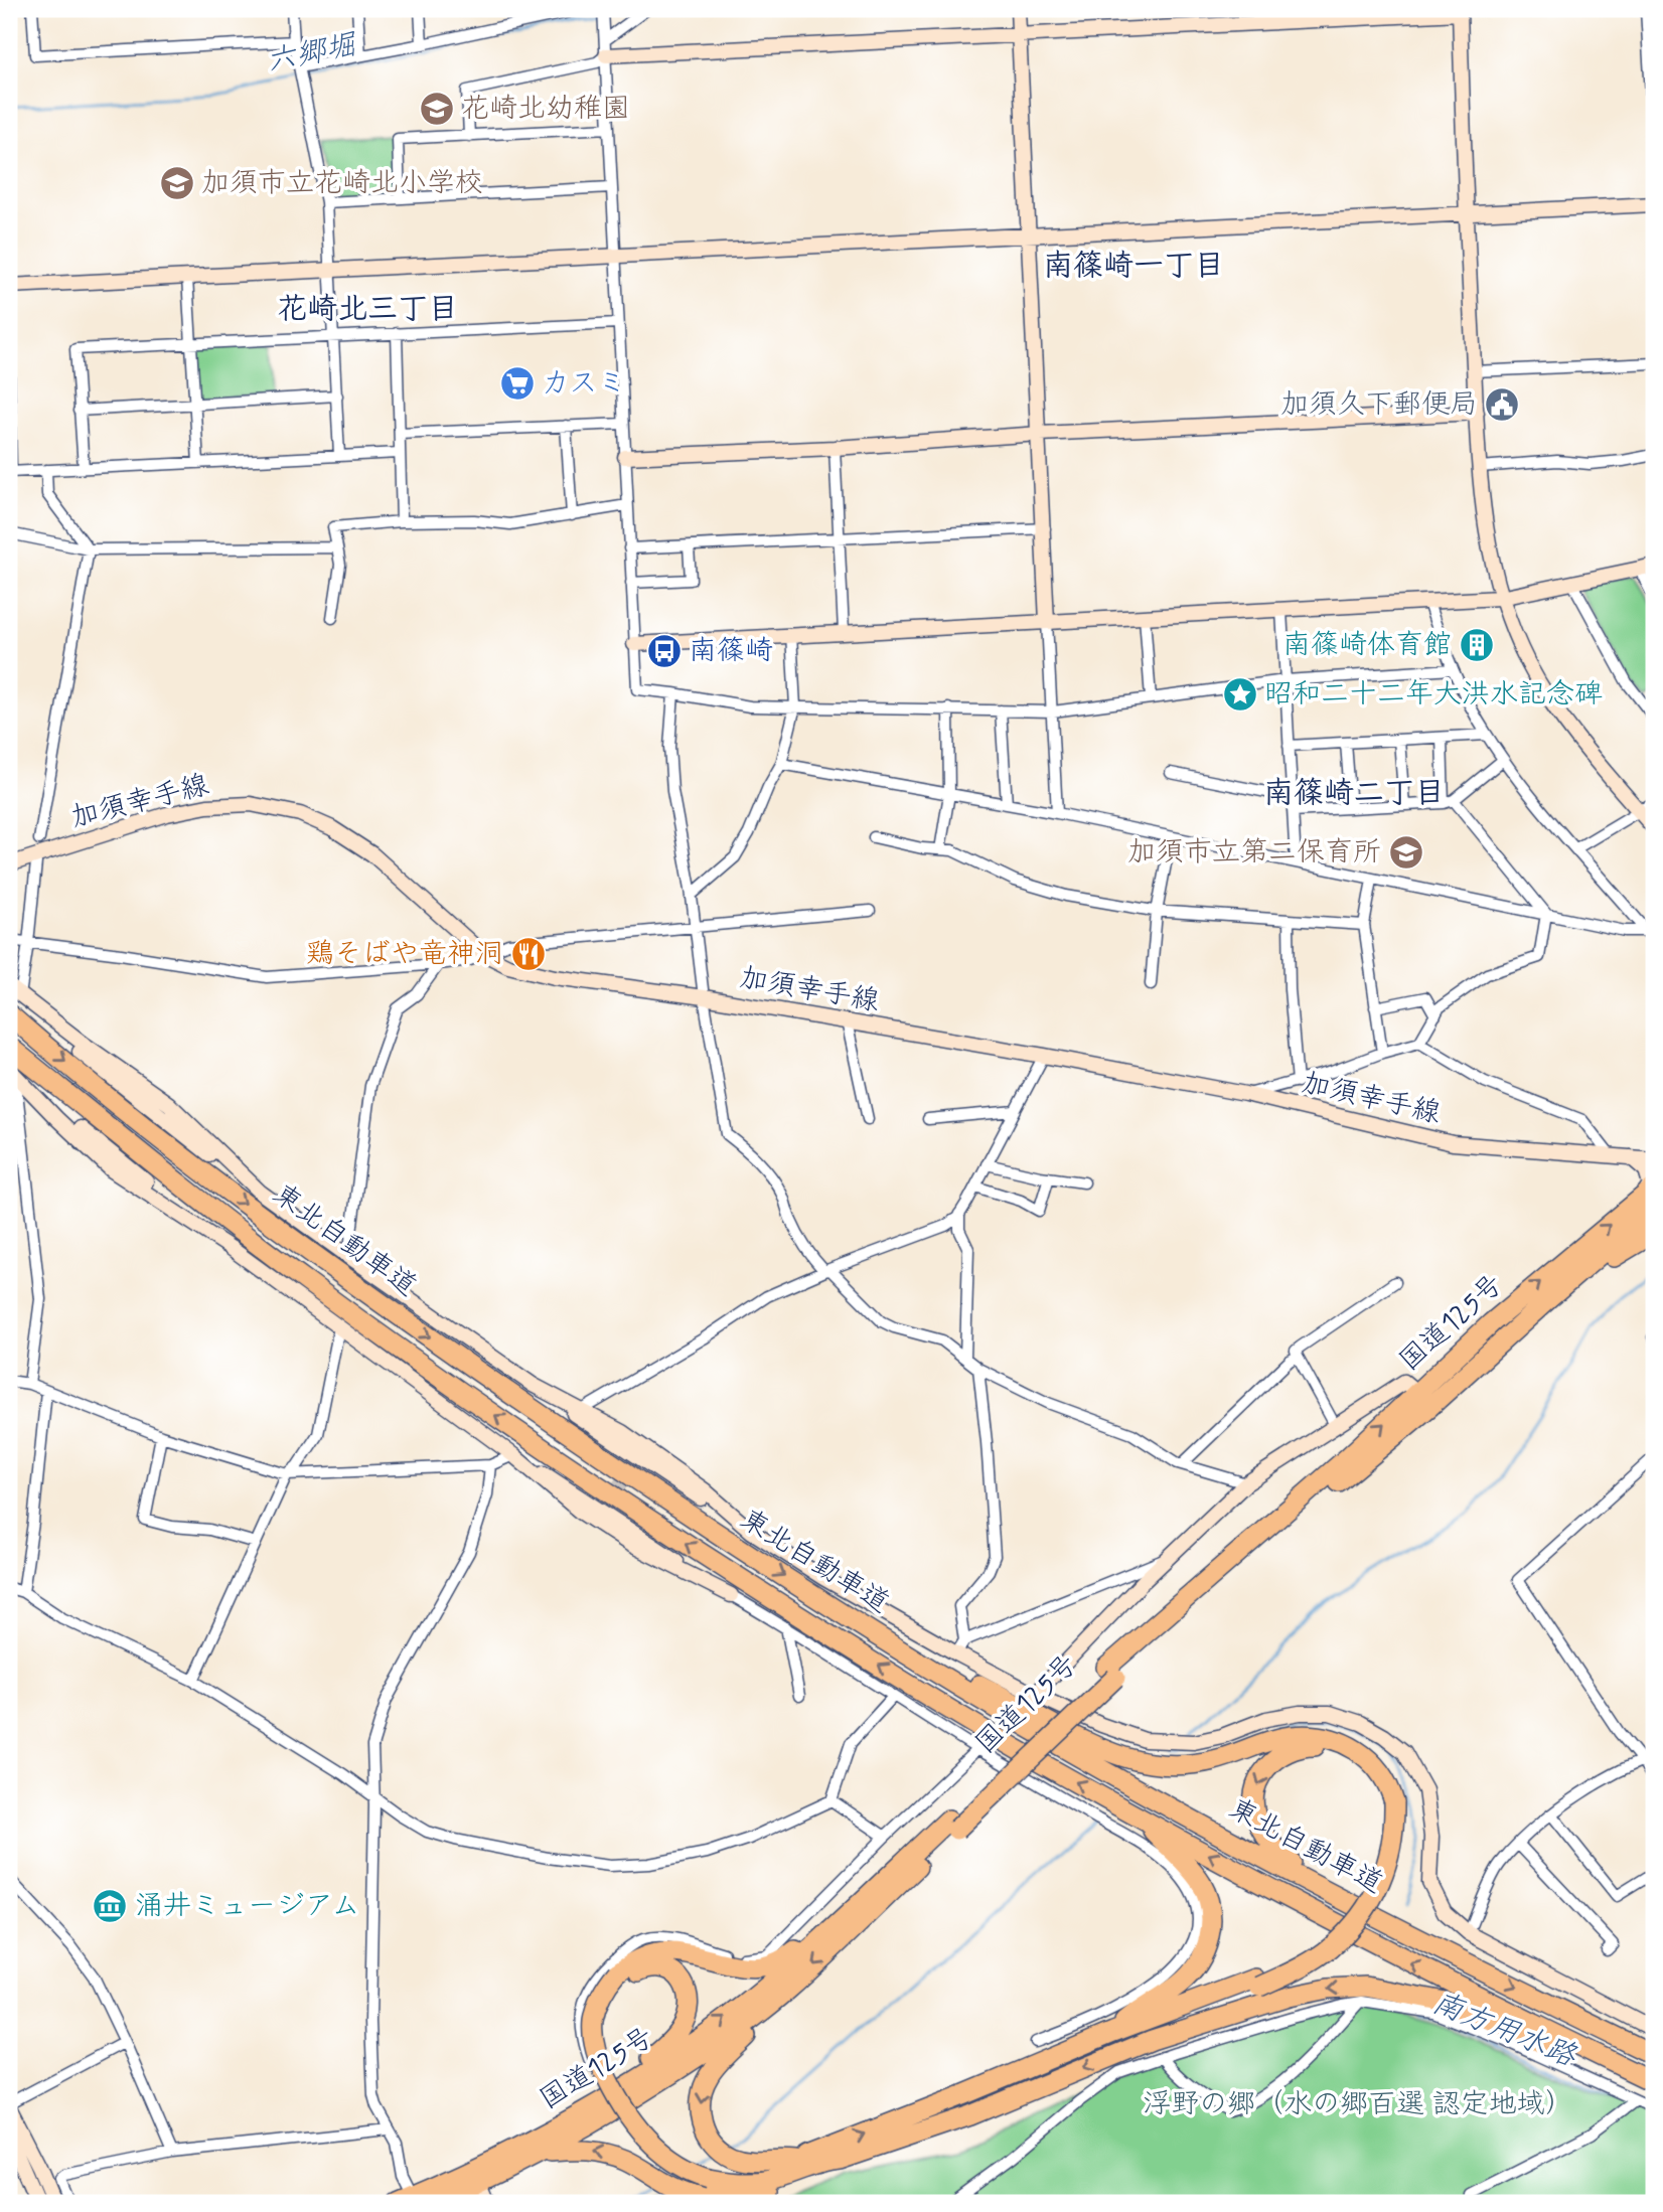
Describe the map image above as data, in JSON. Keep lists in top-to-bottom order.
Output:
{
  "streets": {
    "highway": ["東北自動車道", "国道125号"],
    "street": ["加須幸手線"]
  },
  "districts": ["南篠崎一丁目", "花崎北三丁目", "南篠崎二丁目"],
  "water": ["六郷堀", "南方用水路"],
  "parks": ["浮野の郷（水の郷百選 認定地域）"],
  "places": {
    "school or university": ["花崎北幼稚園", "加須市立花崎北小学校", "加須市立第二保育所"],
    "supermarket": ["カスミ"],
    "public building": ["加須久下郵便局"],
    "building": ["南篠崎体育館"],
    "bus stop": ["南篠崎"],
    "place": ["昭和二十二年大洪水記念碑"],
    "restaurant": ["鶏そばや竜神洞"],
    "museum": ["涌井ミュージアム"]
  }
}
